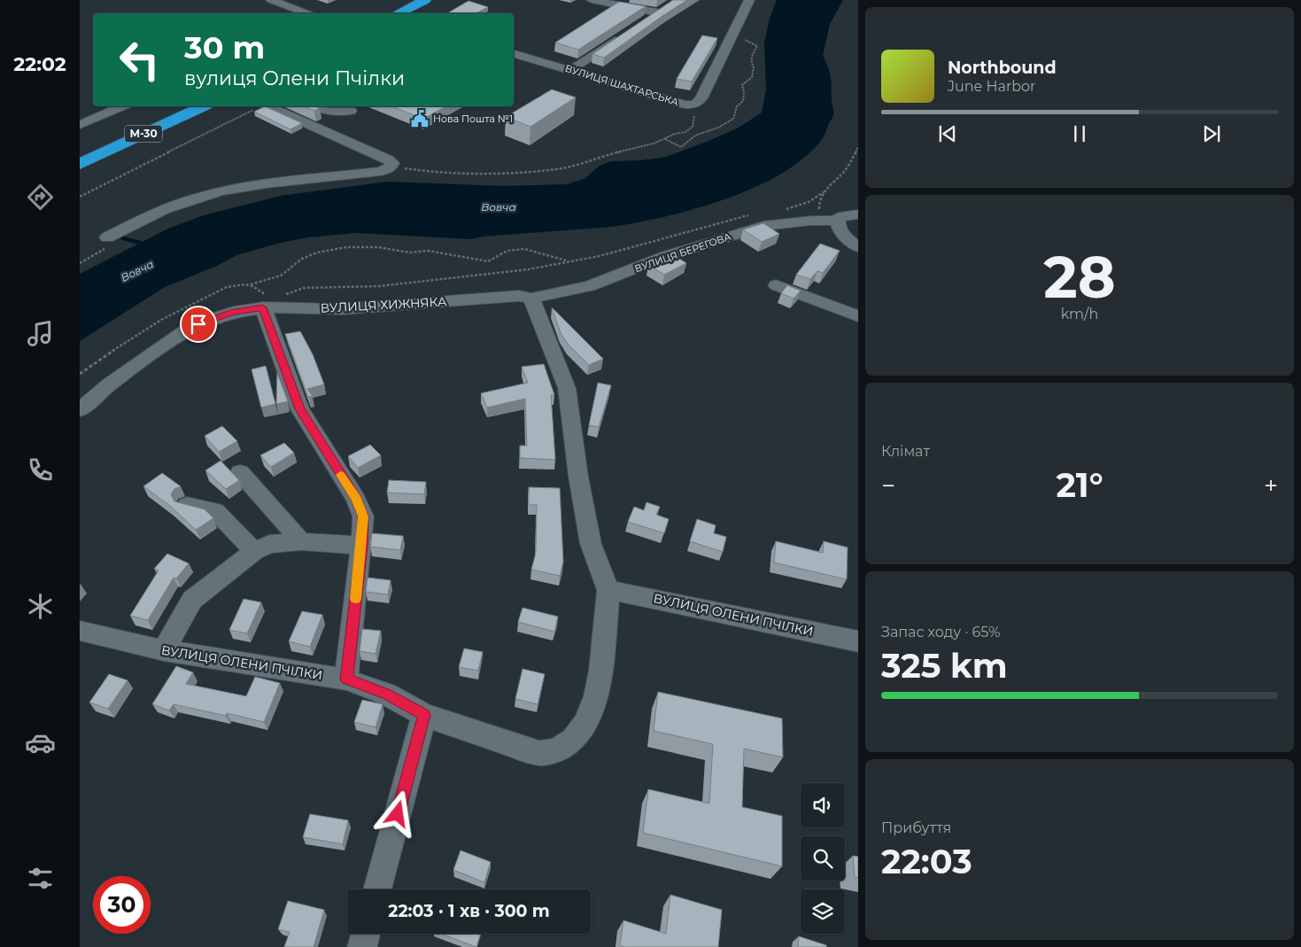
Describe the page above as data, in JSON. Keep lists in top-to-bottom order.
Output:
{
  "streets": {
    "highway": ["М-30"],
    "street": [
      "ВУЛИЦЯ ШАХТАРСЬКА",
      "ВУЛИЦЯ БЕРЕГОВА",
      "ВУЛИЦЯ ХИЖНЯКА",
      "ВУЛИЦЯ ОЛЕНИ ПЧІЛКИ"
    ]
  },
  "crossings": [
    ["ВУЛИЦЯ БЕРЕГОВА", "ВУЛИЦЯ ХИЖНЯКА"]
  ],
  "water": ["Вовча"],
  "places": {
    "public building": ["Нова Пошта №1"]
  },
  "page": {
    "tabs": "22:02",
    "turn": ["30 m", "вулиця Олени Пчілки"],
    "song": ["Northbound", "June Harbor"],
    "tile": [
      ["28", "km/h"],
      "Клімат",
      ["Запас ходу · 65%", "325 km"],
      ["Прибуття", "22:03"]
    ],
    "heat": ["−", "21°", "+"],
    "limit": "30",
    "trip": "22:03 · 1 хв · 300 m"
  }
}
